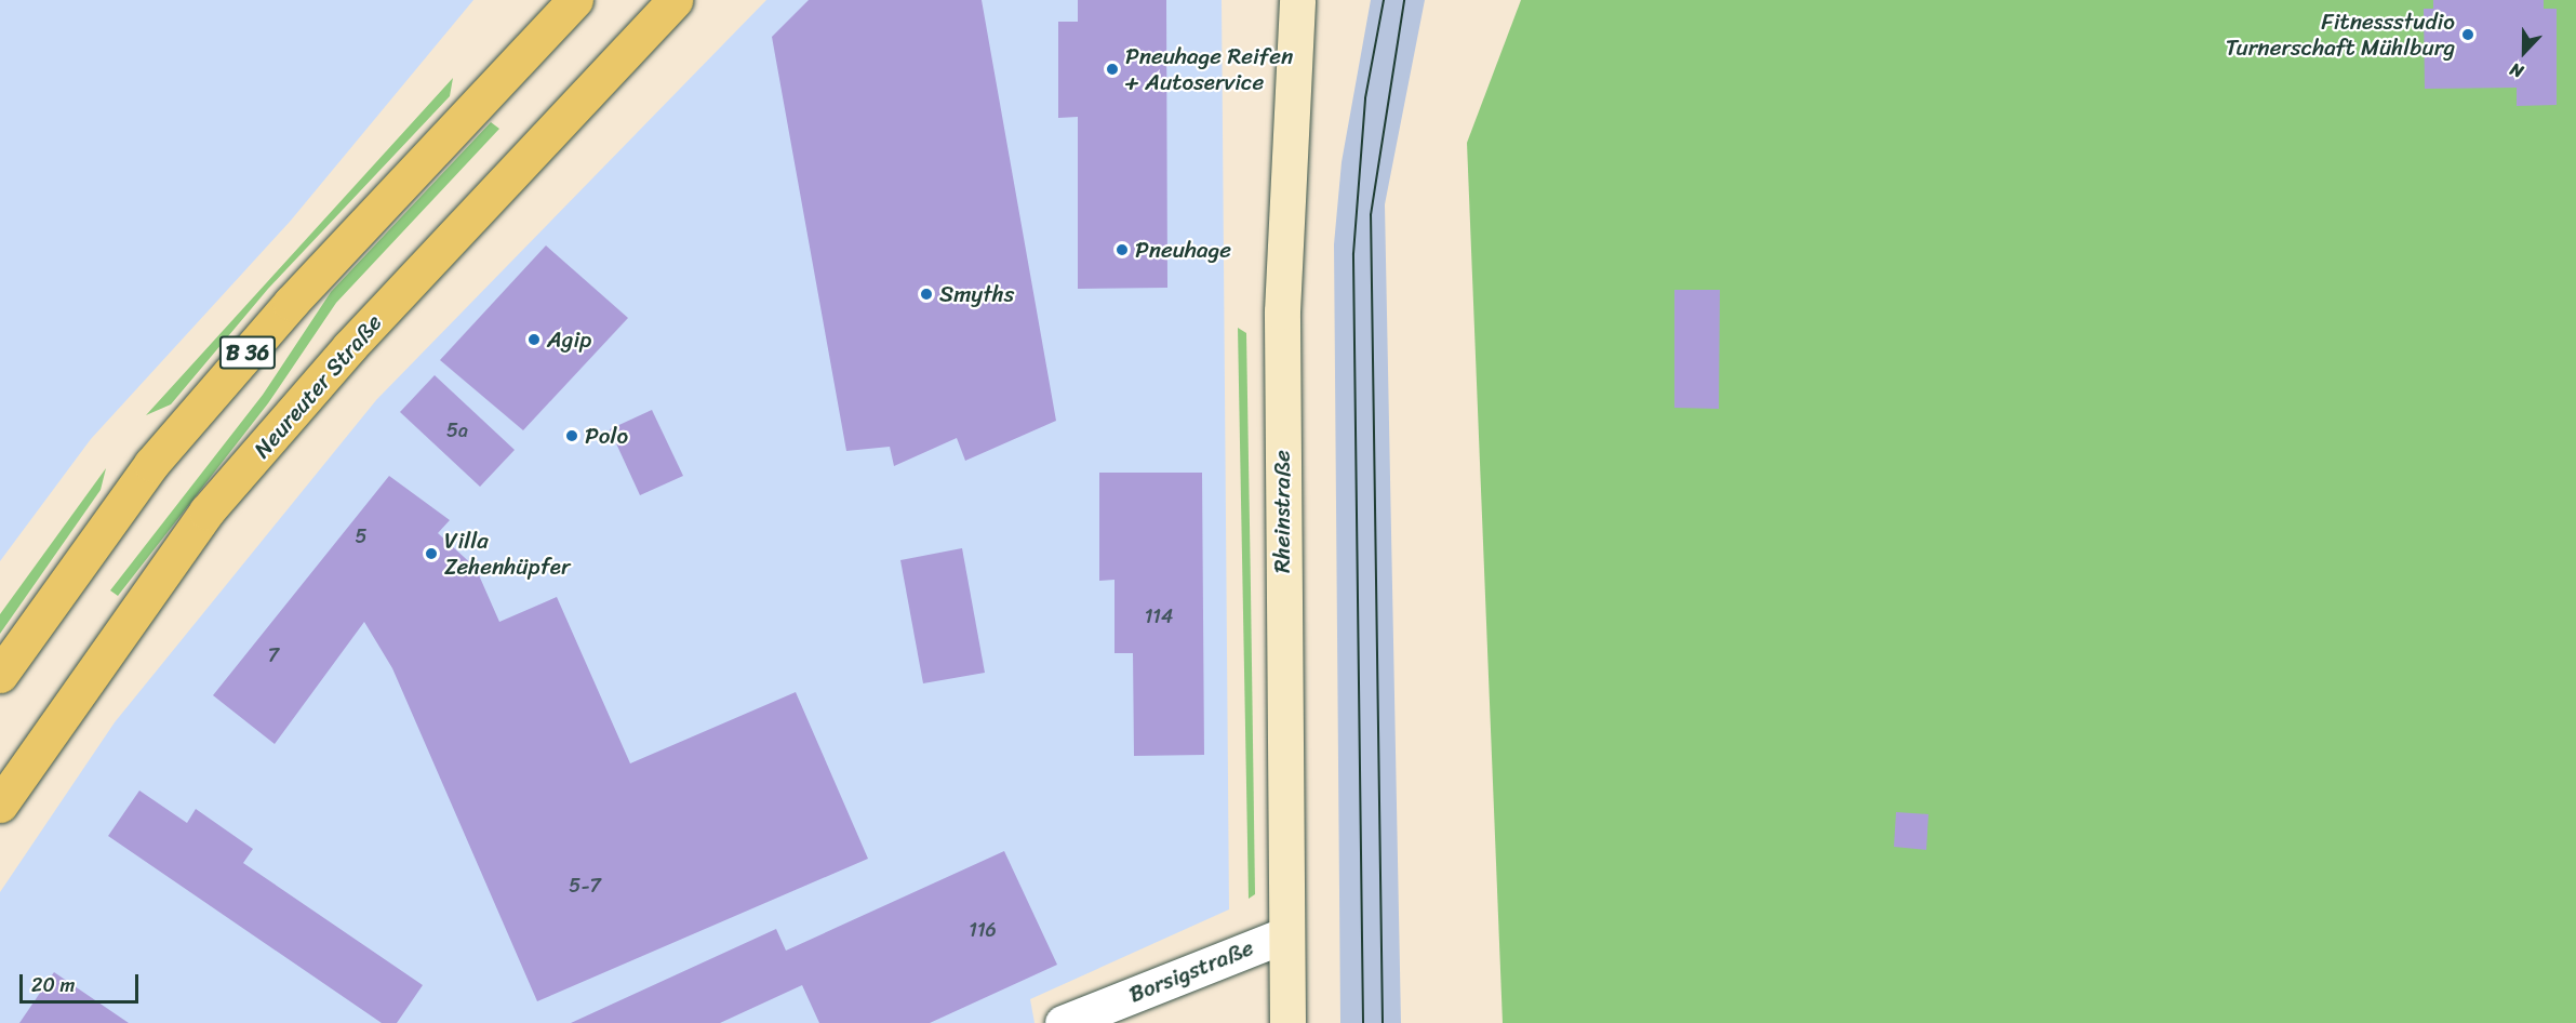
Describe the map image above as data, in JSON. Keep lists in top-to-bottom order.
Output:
{
  "streets": {
    "main road": ["B 36", "Neureuter Straße", "Rheinstraße"],
    "street": ["Borsigstraße"]
  },
  "crossings": [
    ["Rheinstraße", "Borsigstraße"]
  ],
  "places": [
    "Fitnessstudio Turnerschaft Mühlburg",
    "Pneuhage Reifen + Autoservice",
    "Pneuhage",
    "Smyths",
    "Agip",
    "Polo",
    "Villa Zehenhüpfer"
  ],
  "house_numbers": [
    "5a",
    "5",
    "114",
    "7",
    "5-7",
    "116"
  ],
  "scale_bar": "20 m",
  "north": "bottom"
}
